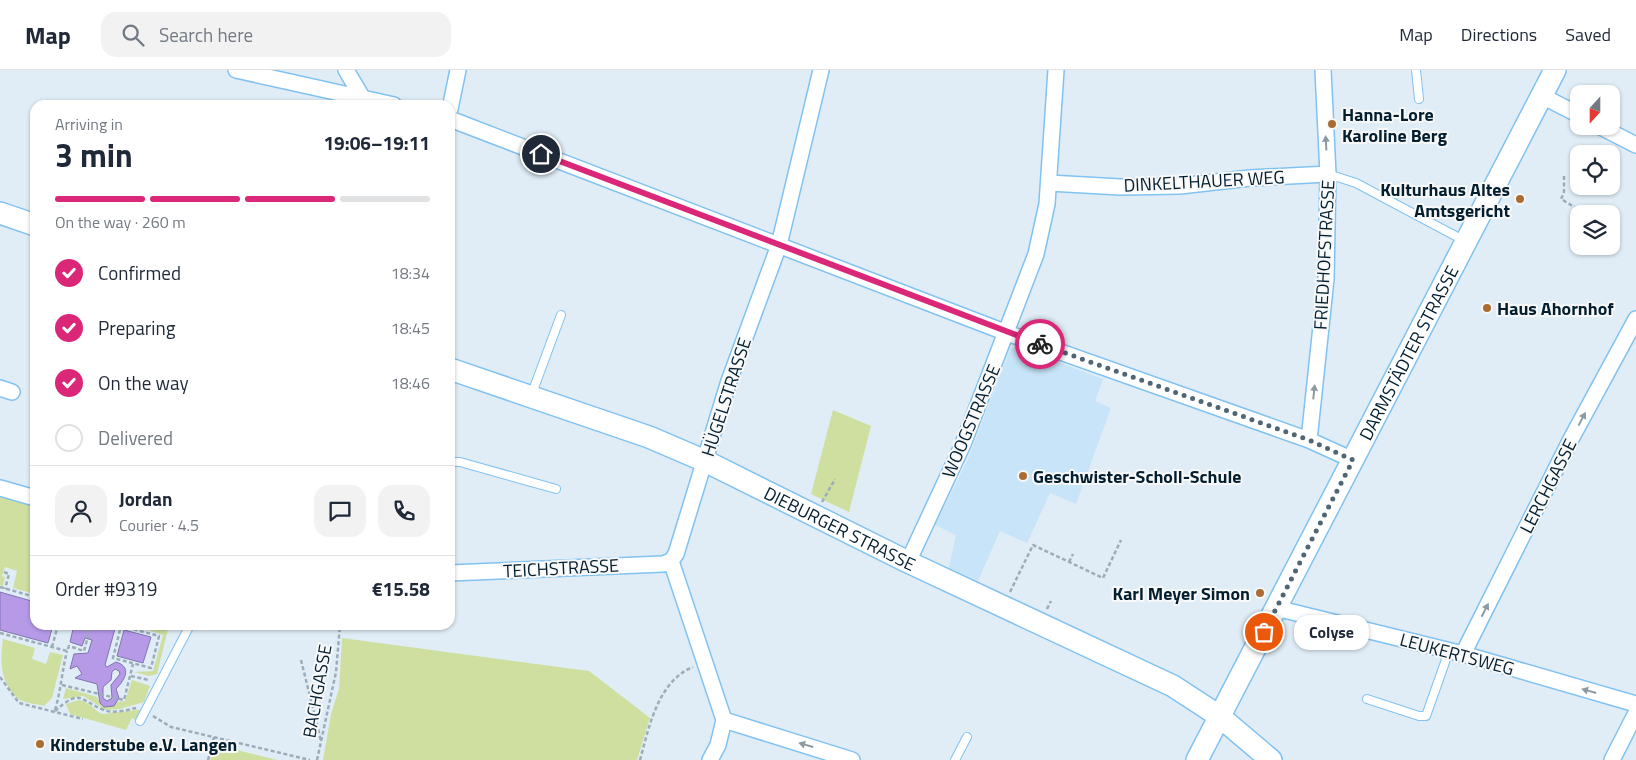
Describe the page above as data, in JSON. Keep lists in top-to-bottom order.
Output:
{
  "streets": {
    "street": [
      "DINKELTHAUER WEG",
      "FRIEDHOFSTRASSE",
      "DARMSTÄDTER STRASSE",
      "HÜGELSTRASSE",
      "WOOGSTRASSE",
      "LERCHGASSE",
      "DIEBURGER STRASSE",
      "TEICHSTRASSE",
      "LEUKERTSWEG"
    ],
    "path": ["BACHGASSE"]
  },
  "crossings": [
    ["DINKELTHAUER WEG", "FRIEDHOFSTRASSE"],
    ["DINKELTHAUER WEG", "WOOGSTRASSE"],
    ["DARMSTÄDTER STRASSE", "DIEBURGER STRASSE"],
    ["DARMSTÄDTER STRASSE", "LEUKERTSWEG"],
    ["HÜGELSTRASSE", "DIEBURGER STRASSE"],
    ["HÜGELSTRASSE", "TEICHSTRASSE"],
    ["WOOGSTRASSE", "DIEBURGER STRASSE"],
    ["LERCHGASSE", "LEUKERTSWEG"]
  ],
  "one_way": ["FRIEDHOFSTRASSE", "LERCHGASSE", "LEUKERTSWEG"],
  "places": [
    "Hanna-Lore Karoline Berg",
    "Kulturhaus Altes Amtsgericht",
    "Haus Ahornhof",
    "Geschwister-Scholl-Schule",
    "Karl Meyer Simon",
    "Colyse",
    "Kinderstube e.V. Langen"
  ],
  "north": "bottom",
  "page": {
    "header": "Map",
    "search": "Search here",
    "nav": ["Map", "Directions", "Saved"],
    "heading": ["3 min", "Arriving in", "19:06–19:11"],
    "panel": [
      "Jordan",
      "Courier · 4.5",
      "Order #9319",
      "€15.58"
    ],
    "bar": "On the way · 260 m",
    "list": [
      ["Confirmed", "18:34"],
      ["Preparing", "18:45"],
      ["On the way", "18:46"],
      "Delivered"
    ],
    "bubble": "Colyse"
  }
}
